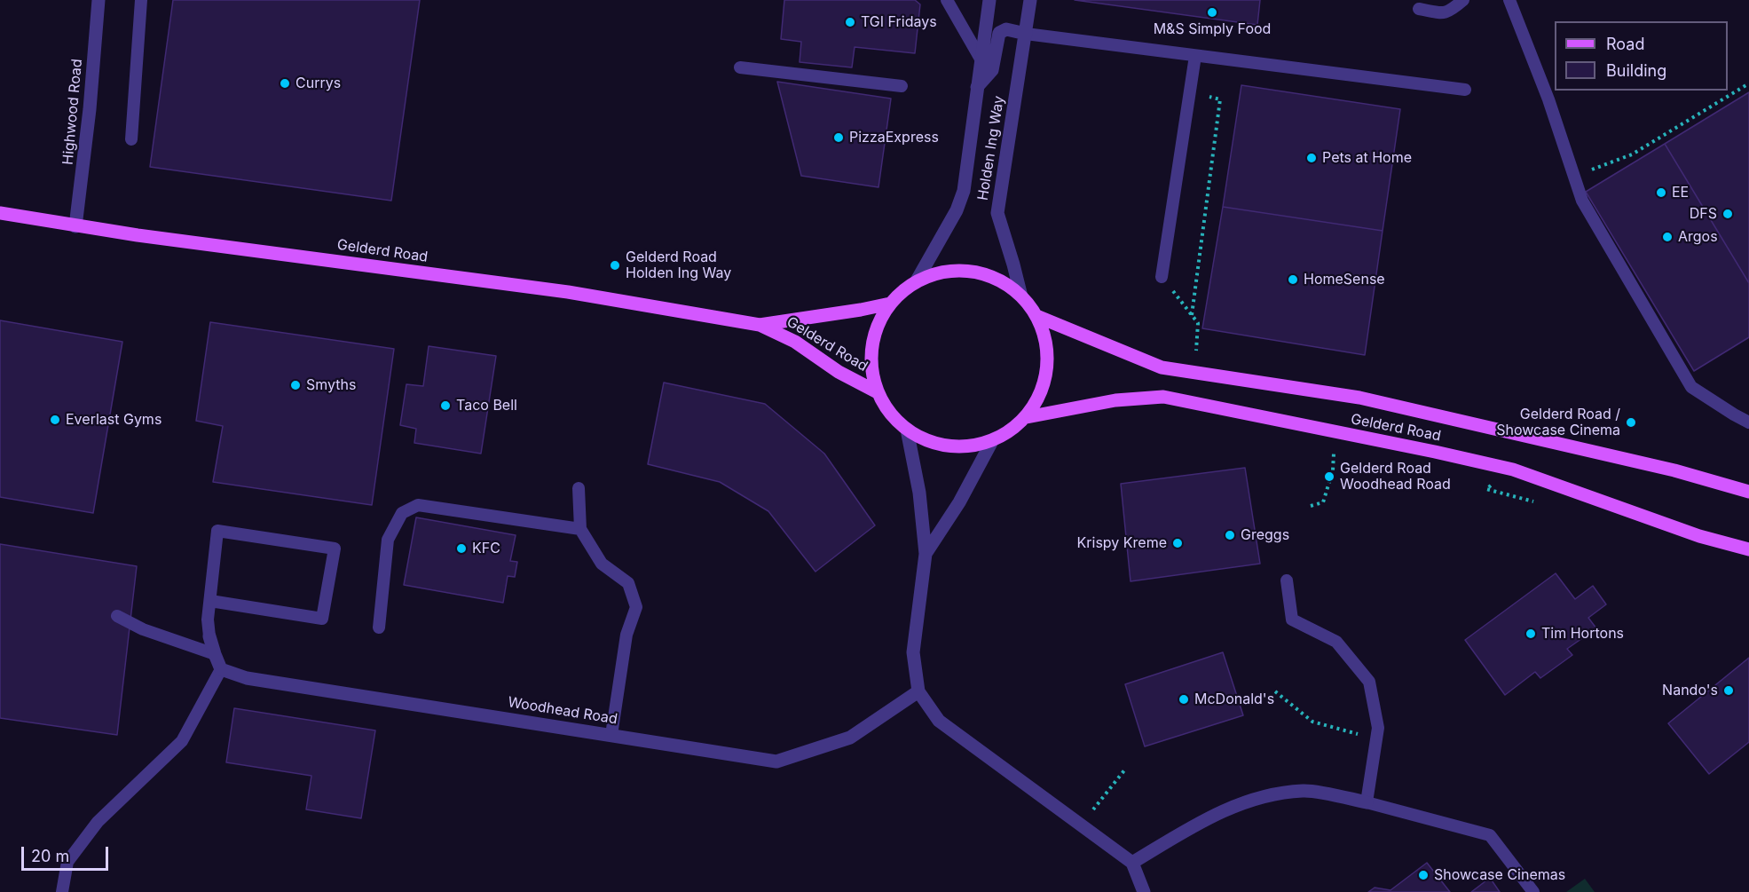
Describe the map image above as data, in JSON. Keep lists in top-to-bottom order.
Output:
{
  "streets": {
    "main road": ["Gelderd Road"],
    "street": ["Highwood Road", "Holden Ing Way", "Woodhead Road"]
  },
  "crossings": [
    ["Highwood Road", "Gelderd Road"],
    ["Holden Ing Way", "Gelderd Road"]
  ],
  "places": [
    "M&S Simply Food",
    "TGI Fridays",
    "Currys",
    "PizzaExpress",
    "Pets at Home",
    "EE",
    "DFS",
    "Argos",
    "Gelderd Road Holden Ing Way",
    "HomeSense",
    "Smyths",
    "Taco Bell",
    "Everlast Gyms",
    "Gelderd Road / Showcase Cinema",
    "Gelderd Road Woodhead Road",
    "Greggs",
    "Krispy Kreme",
    "KFC",
    "Tim Hortons",
    "Nando's",
    "McDonald's",
    "Showcase Cinemas"
  ],
  "legend": ["Road", "Building"],
  "scale_bar": "20 m"
}
